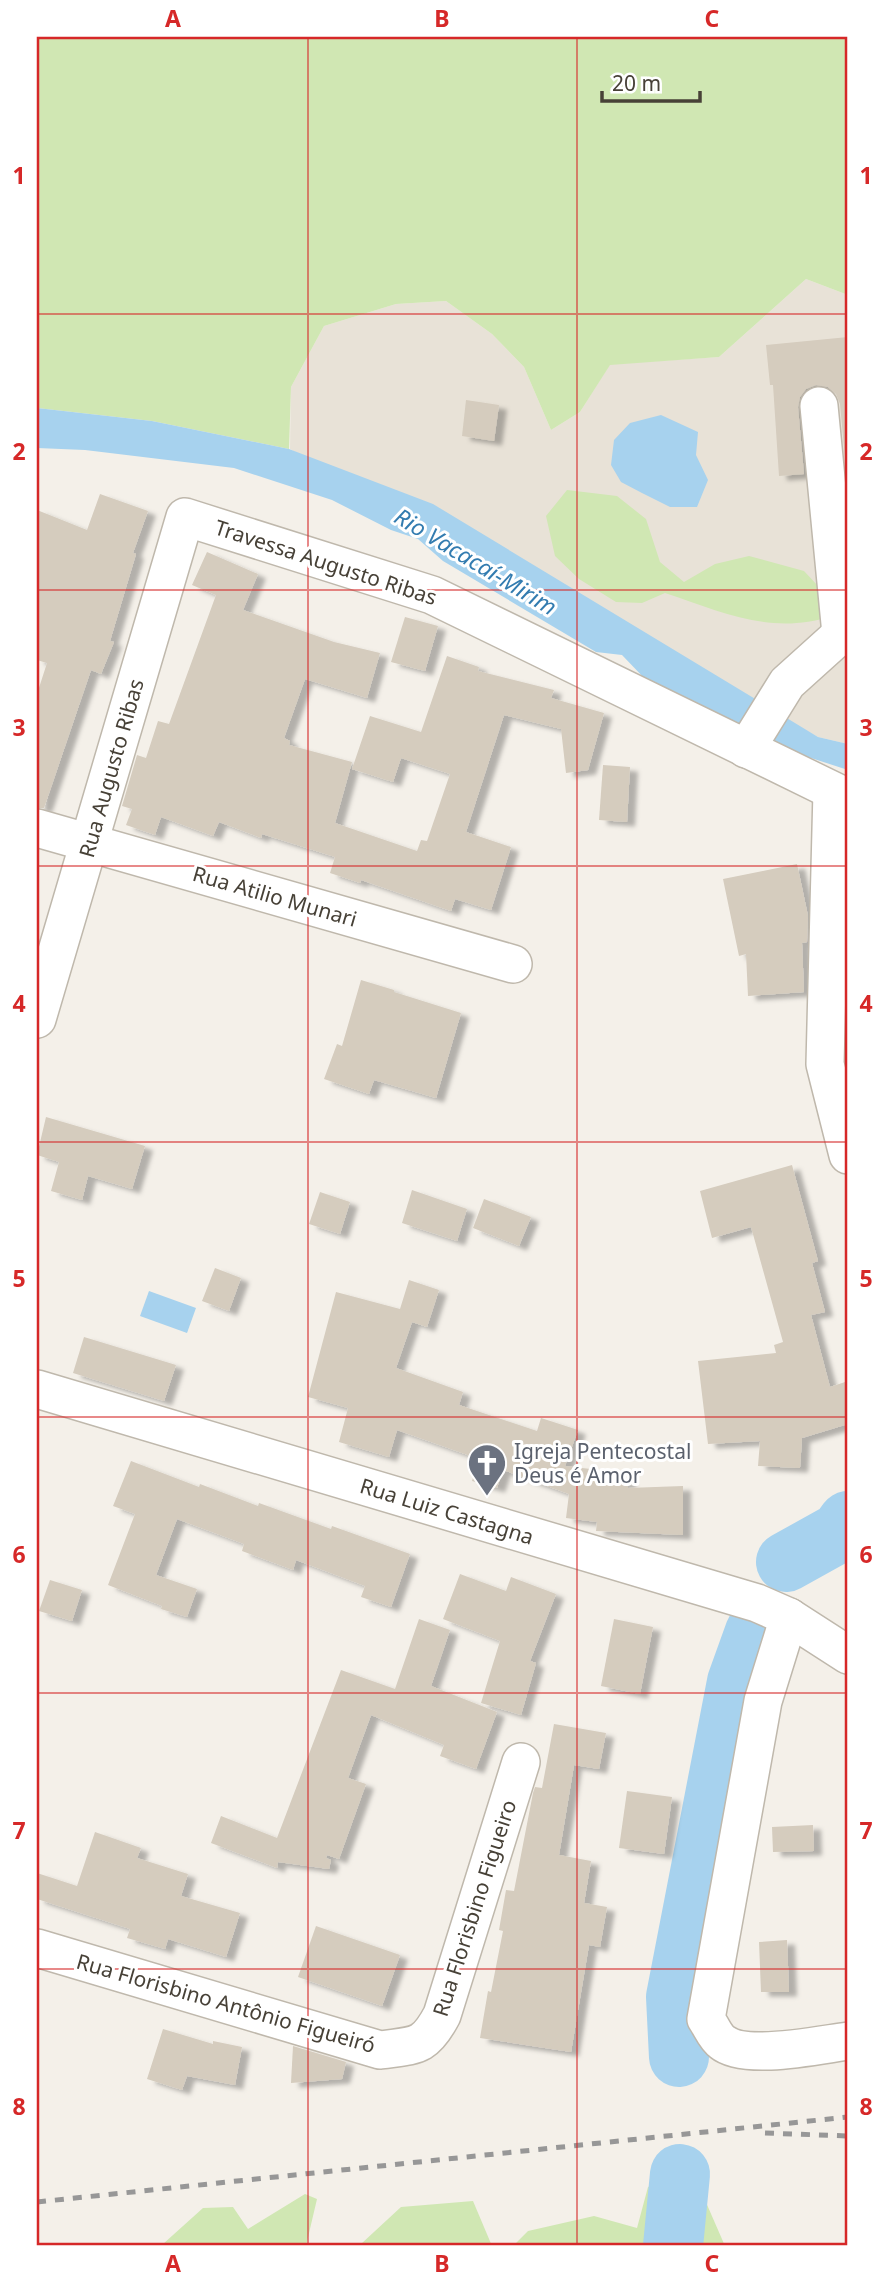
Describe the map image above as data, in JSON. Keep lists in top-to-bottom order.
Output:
{
  "streets": {
    "street": [
      "Travessa Augusto Ribas",
      "Rua Augusto Ribas",
      "Rua Atilio Munari",
      "Rua Luiz Castagna",
      "Rua Florisbino Figueiro",
      "Rua Florisbino Antônio Figueiró"
    ]
  },
  "crossings": [
    ["Travessa Augusto Ribas", "Rua Augusto Ribas"],
    ["Rua Augusto Ribas", "Rua Atilio Munari"],
    ["Rua Florisbino Figueiro", "Rua Florisbino Antônio Figueiró"]
  ],
  "water": ["Rio Vacacaí-Mirim"],
  "places": {
    "church": ["Igreja Pentecostal Deus é Amor"]
  },
  "scale_bar": "20 m",
  "grid": {
    "columns": ["A", "B", "C"],
    "rows": [
      "1",
      "2",
      "3",
      "4",
      "5",
      "6",
      "7",
      "8"
    ]
  }
}
